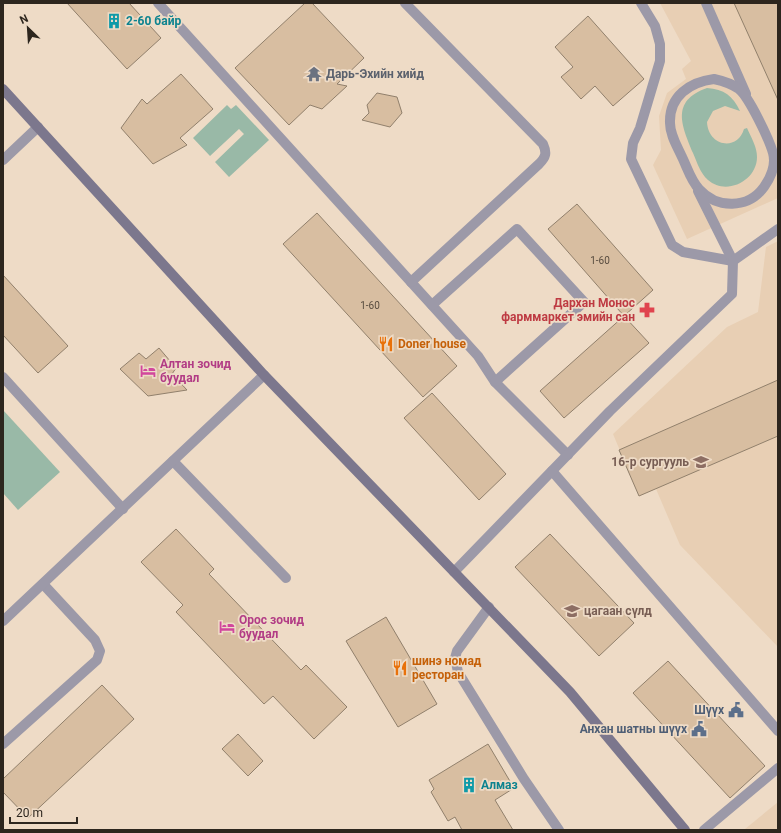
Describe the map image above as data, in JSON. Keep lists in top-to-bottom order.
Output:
{
  "places": {
    "building": ["2-60 байр", "Алмаз"],
    "temple": ["Дарь-Эхийн хийд"],
    "pharmacy": ["Дархан Монос фарммаркет эмийн сан"],
    "restaurant": ["Doner house", "шинэ номад ресторан"],
    "hotel": ["Алтан зочид буудал", "Орос зочид буудал"],
    "school or university": ["16-р сургууль", "цагаан сүлд"],
    "public building": ["Шүүх", "Анхан шатны шүүх"]
  },
  "house_numbers": ["1-60", "1-60"],
  "scale_bar": "20 m",
  "north": "top left"
}
